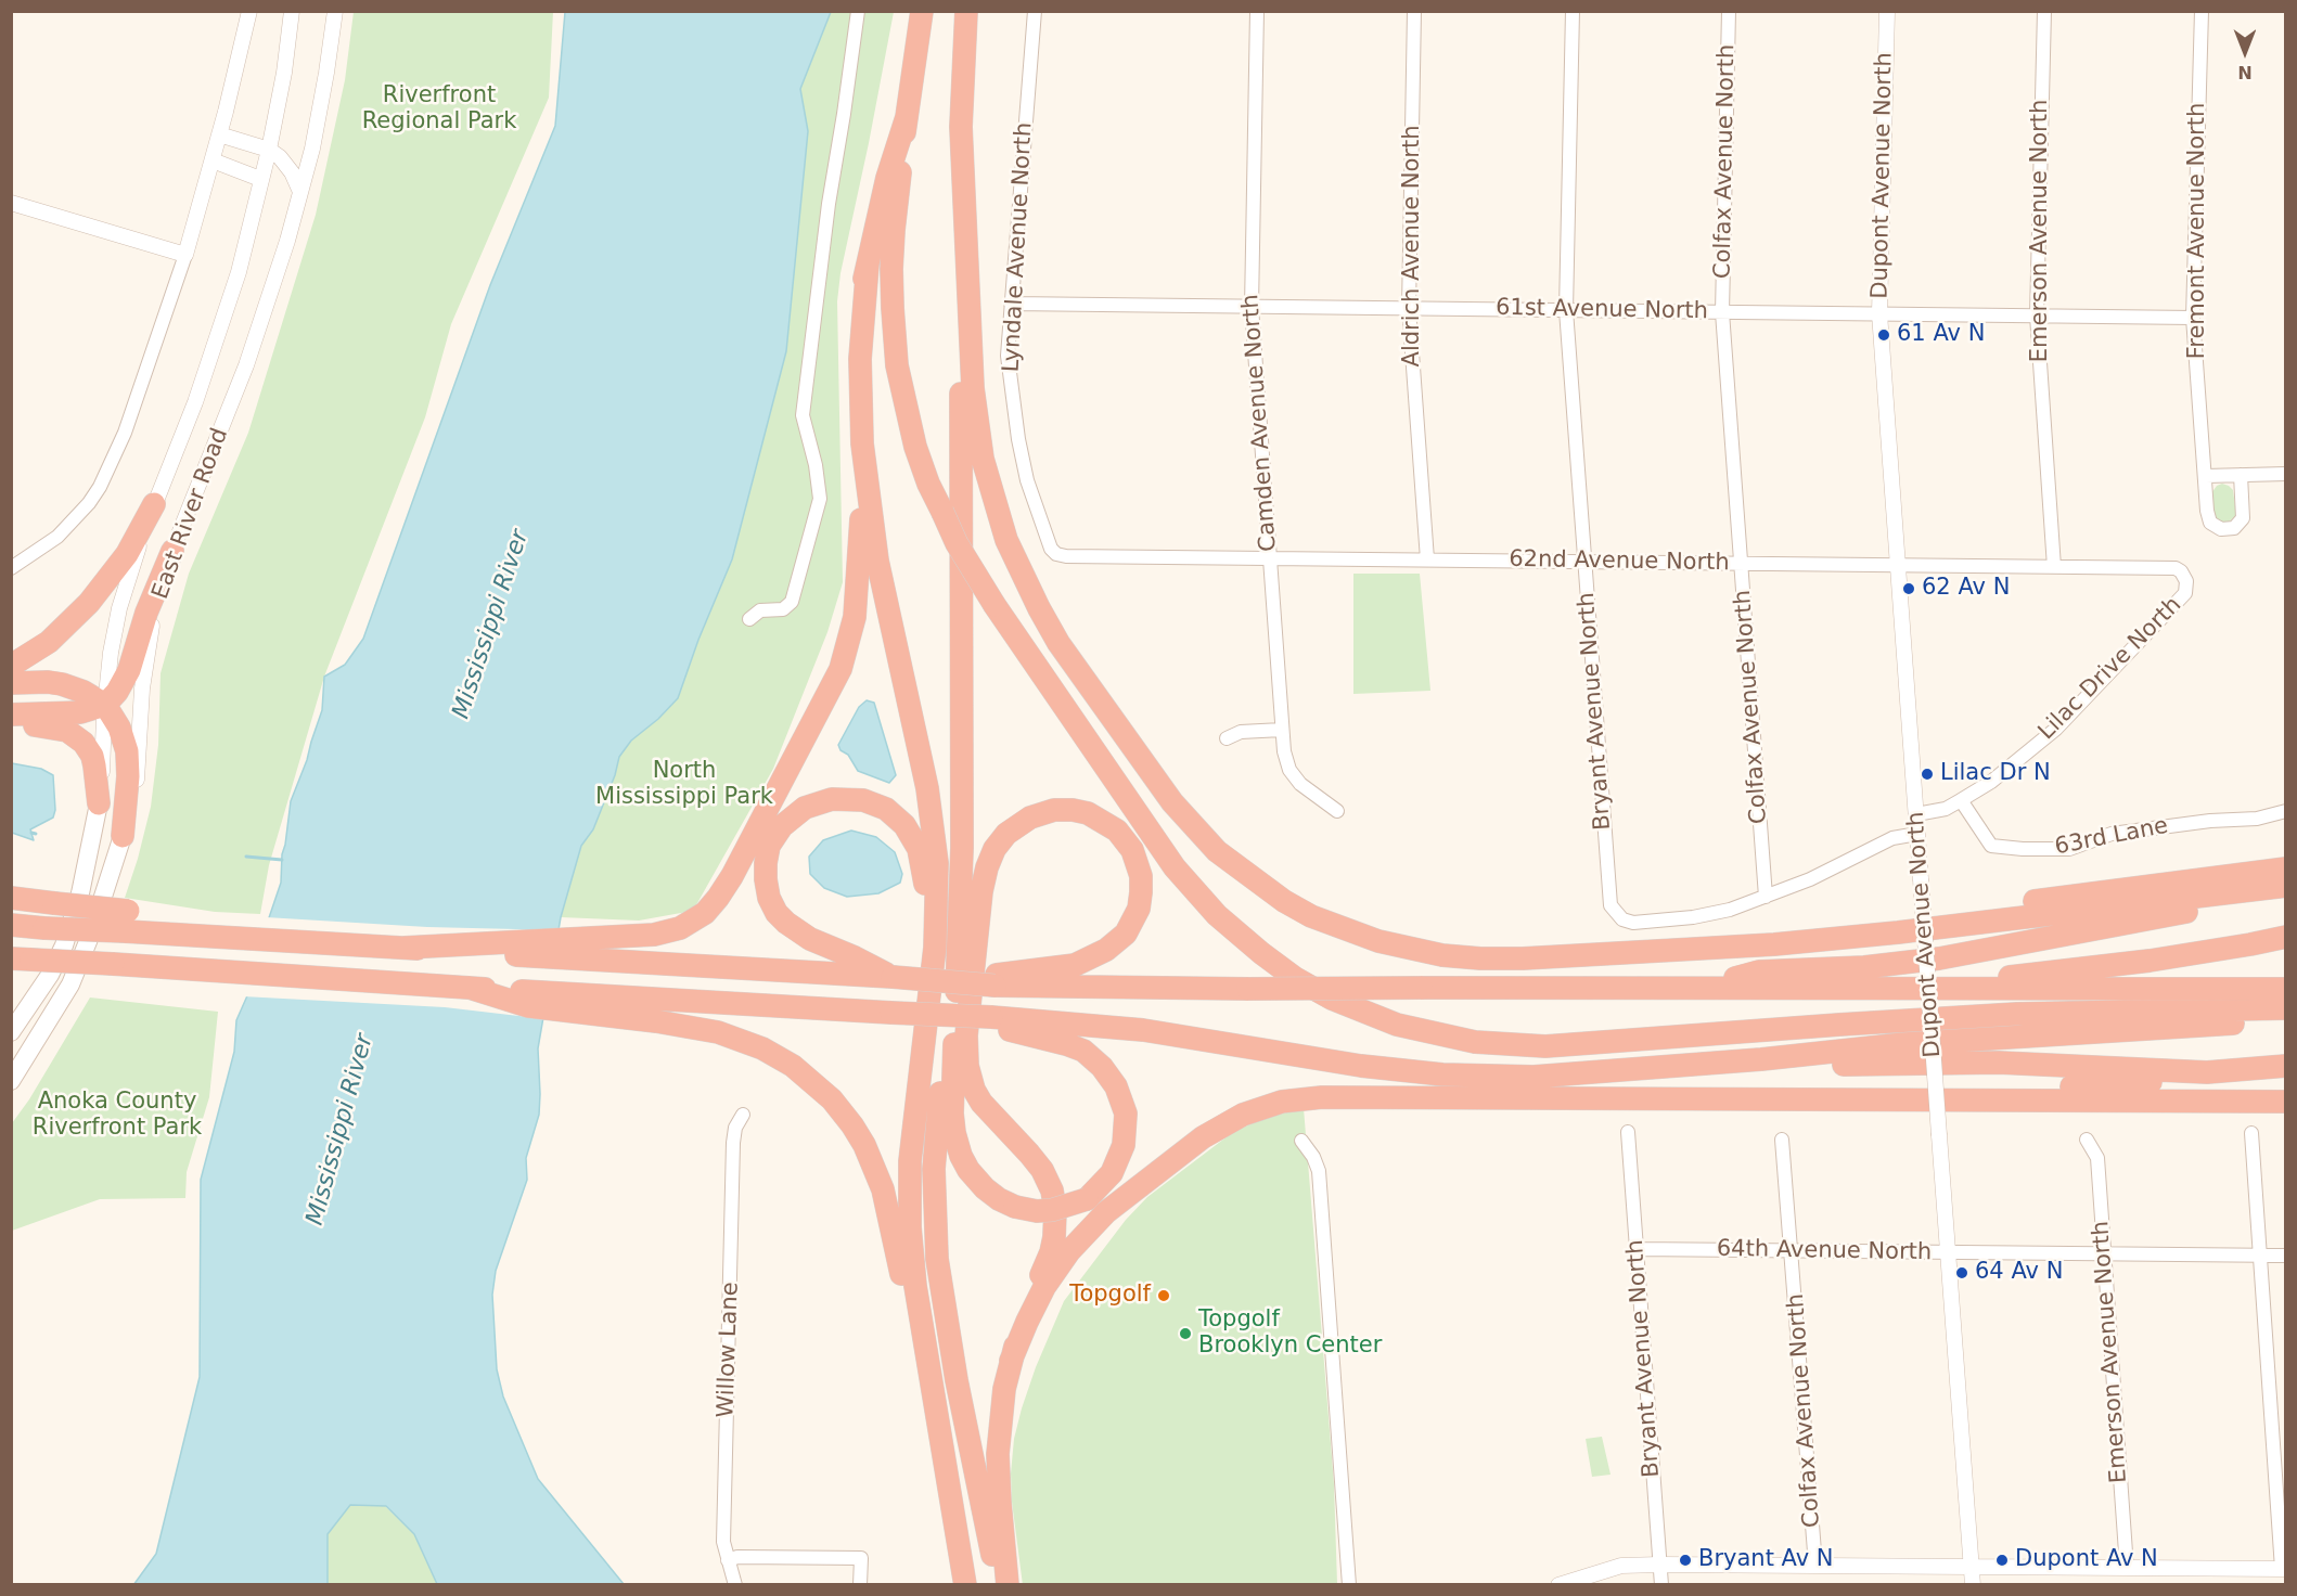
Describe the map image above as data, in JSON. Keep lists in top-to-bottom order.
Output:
{
  "streets": {
    "main road": ["East River Road"],
    "street": [
      "Colfax Avenue North",
      "Dupont Avenue North",
      "Emerson Avenue North",
      "Fremont Avenue North",
      "Aldrich Avenue North",
      "Lyndale Avenue North",
      "61st Avenue North",
      "Camden Avenue North",
      "62nd Avenue North",
      "Lilac Drive North",
      "Bryant Avenue North",
      "63rd Lane",
      "64th Avenue North",
      "Willow Lane"
    ]
  },
  "crossings": [
    ["Colfax Avenue North", "61st Avenue North"],
    ["Colfax Avenue North", "62nd Avenue North"],
    ["Colfax Avenue North", "Bryant Avenue North"],
    ["Colfax Avenue North", "64th Avenue North"],
    ["Dupont Avenue North", "61st Avenue North"],
    ["Dupont Avenue North", "62nd Avenue North"],
    ["Dupont Avenue North", "Lilac Drive North"],
    ["Dupont Avenue North", "64th Avenue North"],
    ["Emerson Avenue North", "61st Avenue North"],
    ["Emerson Avenue North", "62nd Avenue North"],
    ["Emerson Avenue North", "64th Avenue North"],
    ["Fremont Avenue North", "61st Avenue North"],
    ["Aldrich Avenue North", "61st Avenue North"],
    ["Aldrich Avenue North", "62nd Avenue North"],
    ["Lyndale Avenue North", "61st Avenue North"],
    ["Lyndale Avenue North", "62nd Avenue North"],
    ["61st Avenue North", "Camden Avenue North"],
    ["61st Avenue North", "Bryant Avenue North"],
    ["Camden Avenue North", "62nd Avenue North"],
    ["62nd Avenue North", "Lilac Drive North"],
    ["62nd Avenue North", "Bryant Avenue North"],
    ["Lilac Drive North", "63rd Lane"],
    ["Bryant Avenue North", "64th Avenue North"]
  ],
  "water": ["Mississippi River"],
  "parks": ["Riverfront Regional Park", "North Mississippi Park", "Anoka County Riverfront Park"],
  "places": [
    "61 Av N",
    "62 Av N",
    "Lilac Dr N",
    "64 Av N",
    "Topgolf",
    "Topgolf Brooklyn Center",
    "Bryant Av N",
    "Dupont Av N"
  ],
  "north": "bottom"
}
